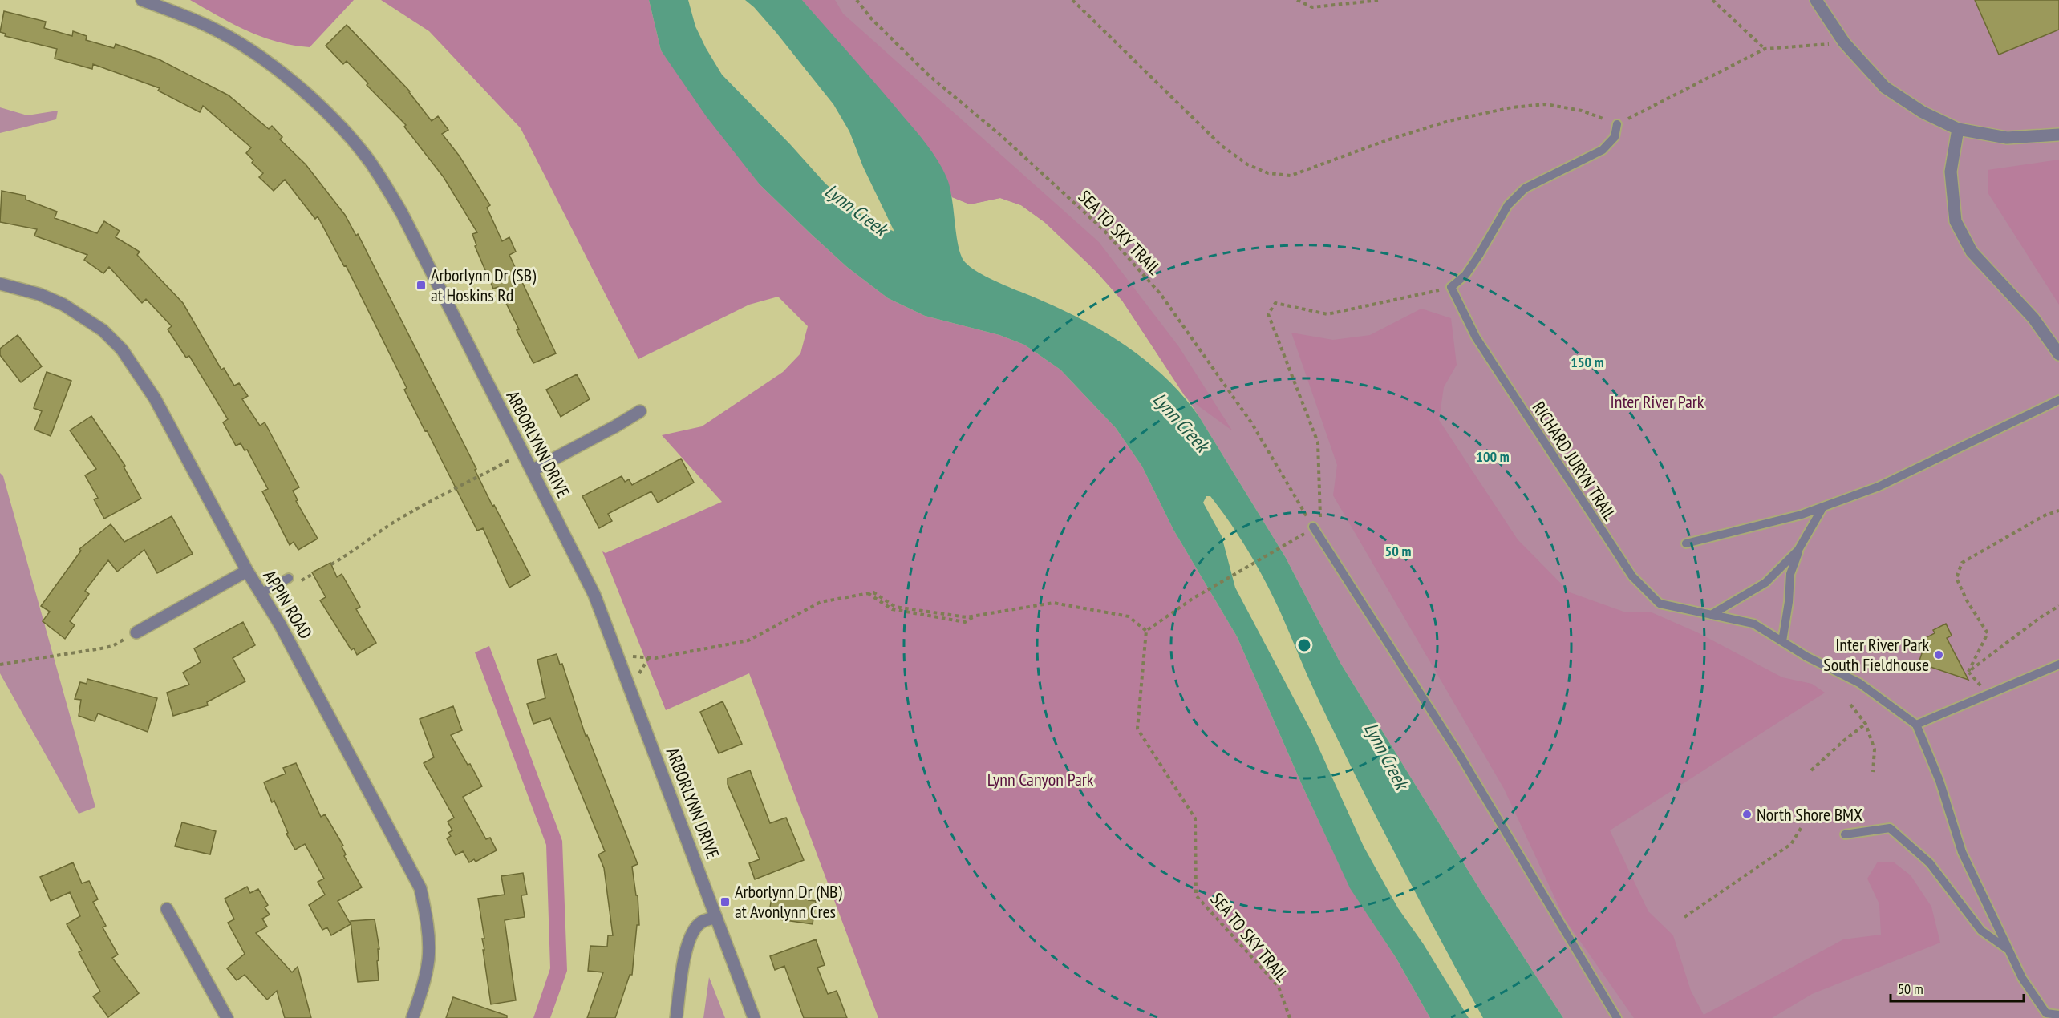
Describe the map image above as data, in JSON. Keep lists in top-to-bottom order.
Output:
{
  "streets": {
    "street": ["ARBORLYNN DRIVE", "APPIN ROAD"],
    "lane": ["RICHARD JURYN TRAIL"],
    "path": ["SEA TO SKY TRAIL"]
  },
  "water": ["Lynn Creek"],
  "parks": ["Inter River Park", "Lynn Canyon Park"],
  "places": {
    "transit": ["Arborlynn Dr (SB) at Hoskins Rd", "Arborlynn Dr (NB) at Avonlynn Cres"],
    "other": ["Inter River Park South Fieldhouse", "North Shore BMX"]
  },
  "scale_bar": "50 m",
  "rings": ["150 m", "100 m", "50 m"]
}
